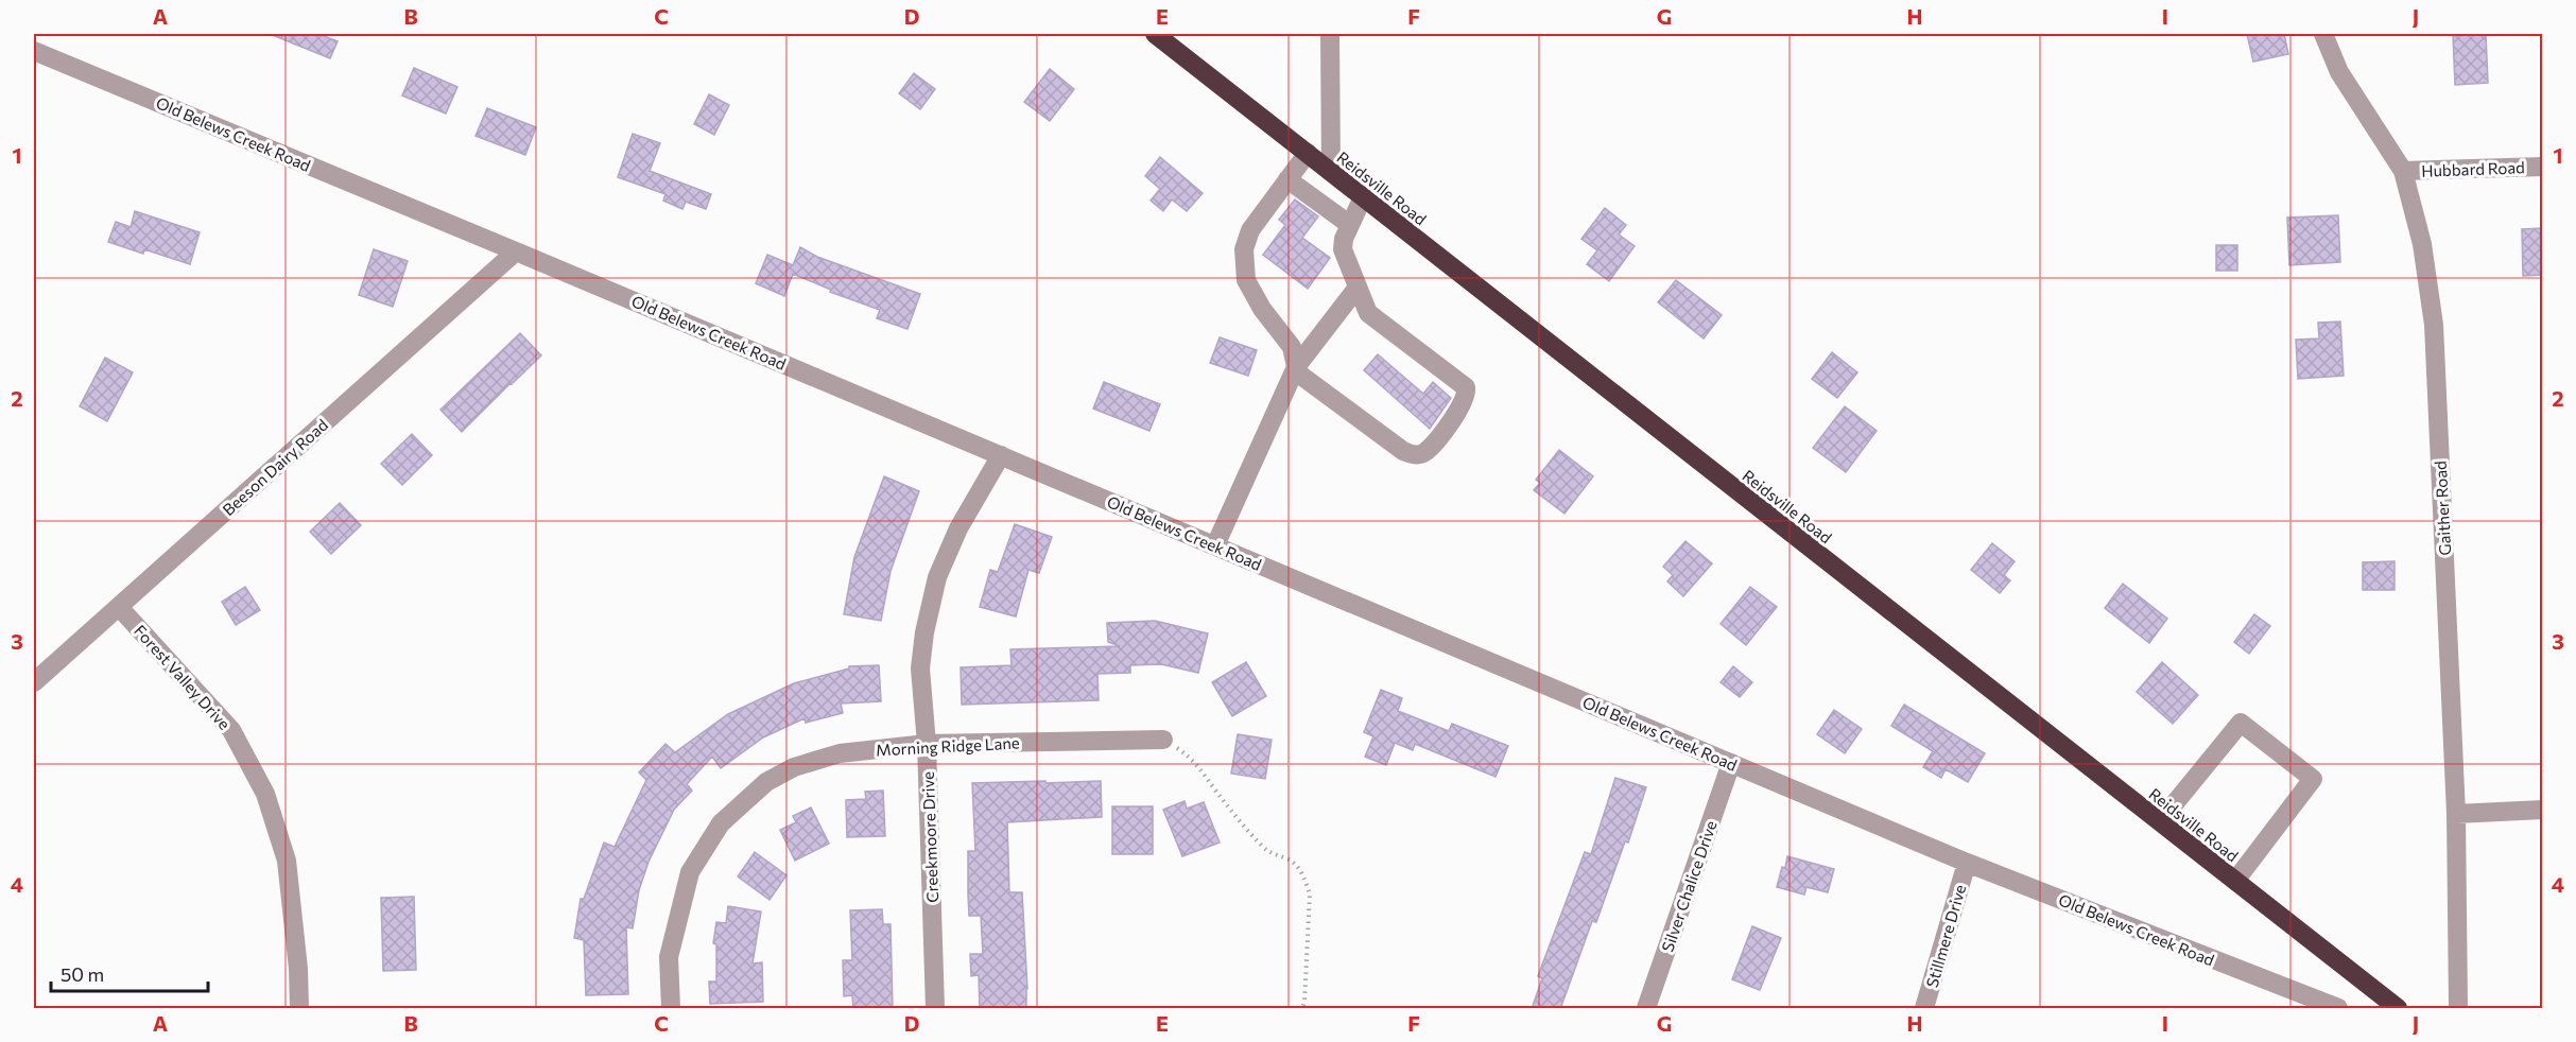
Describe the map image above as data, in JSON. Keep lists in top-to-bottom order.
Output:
{
  "streets": {
    "highway": ["Reidsville Road"],
    "street": [
      "Old Belews Creek Road",
      "Hubbard Road",
      "Beeson Dairy Road",
      "Gaither Road",
      "Forest Valley Drive",
      "Morning Ridge Lane",
      "Creekmoore Drive",
      "Silver Chalice Drive",
      "Stillmere Drive"
    ]
  },
  "crossings": [
    ["Old Belews Creek Road", "Beeson Dairy Road"],
    ["Old Belews Creek Road", "Creekmoore Drive"],
    ["Old Belews Creek Road", "Silver Chalice Drive"],
    ["Old Belews Creek Road", "Stillmere Drive"],
    ["Hubbard Road", "Gaither Road"],
    ["Beeson Dairy Road", "Forest Valley Drive"],
    ["Morning Ridge Lane", "Creekmoore Drive"]
  ],
  "scale_bar": "50 m",
  "grid": {
    "columns": [
      "A",
      "B",
      "C",
      "D",
      "E",
      "F",
      "G",
      "H",
      "I",
      "J"
    ],
    "rows": [
      "1",
      "2",
      "3",
      "4"
    ]
  }
}
